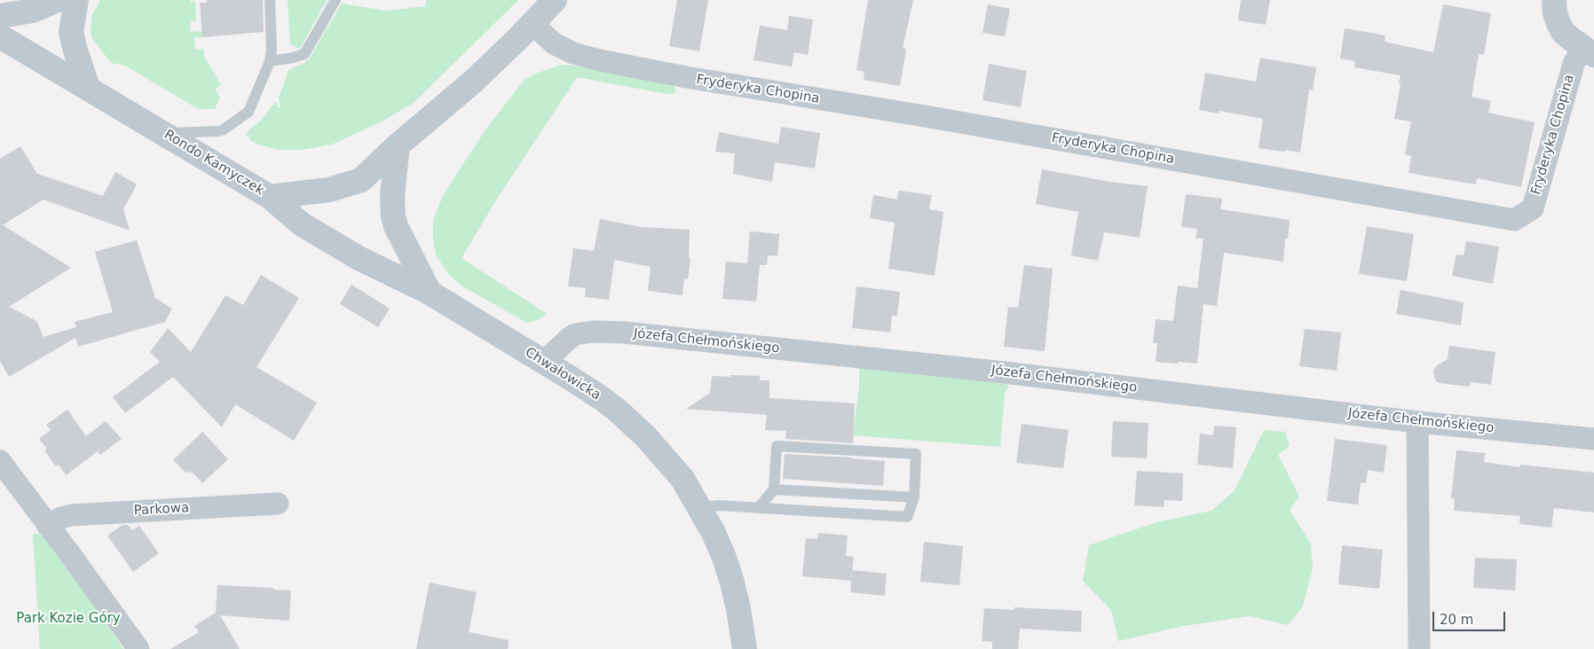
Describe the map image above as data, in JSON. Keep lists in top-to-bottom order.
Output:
{
  "streets": {
    "main road": ["Rondo Kamyczek", "Chwałowicka"],
    "street": ["Fryderyka Chopina", "Józefa Chełmońskiego", "Parkowa"]
  },
  "crossings": [
    ["Fryderyka Chopina", "Rondo Kamyczek"],
    ["Rondo Kamyczek", "Chwałowicka"],
    ["Józefa Chełmońskiego", "Chwałowicka"]
  ],
  "parks": ["Park Kozie Góry"],
  "scale_bar": "20 m"
}
